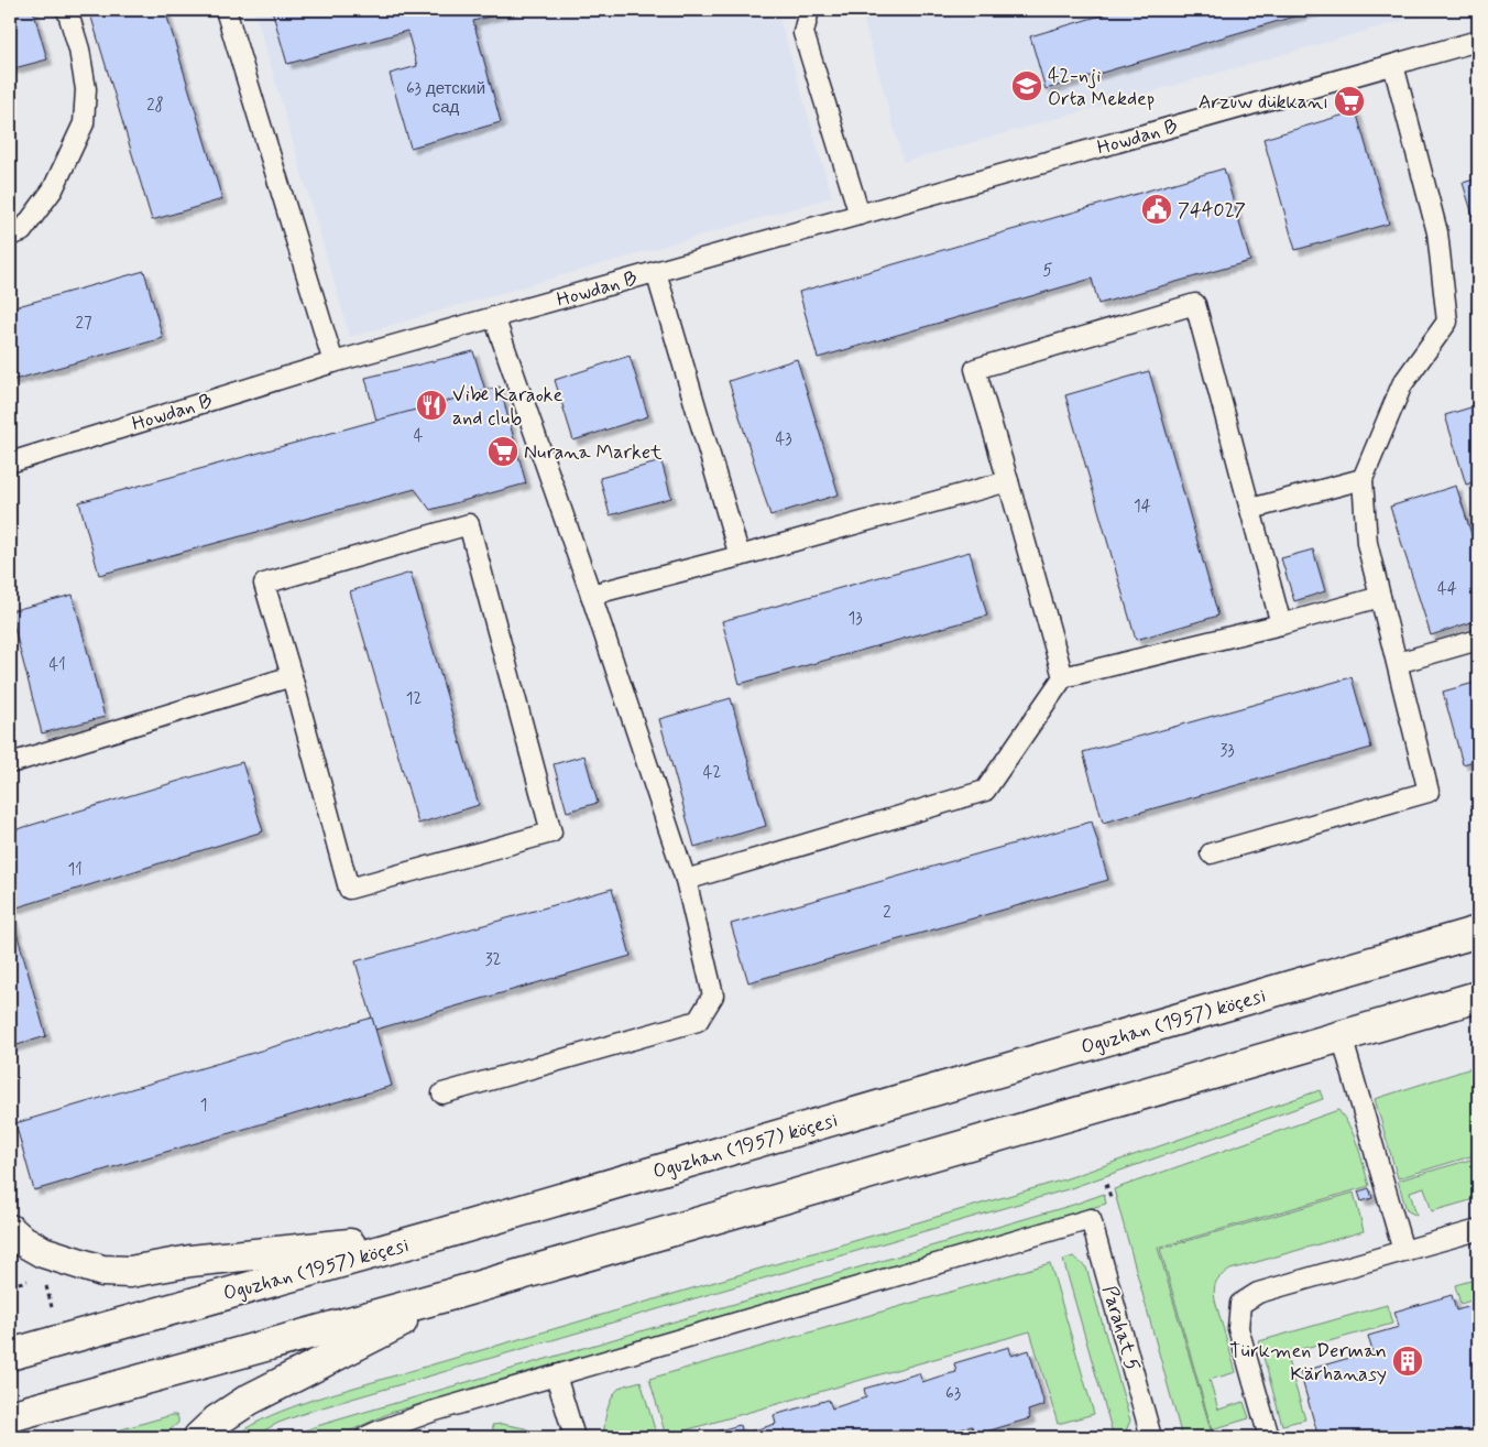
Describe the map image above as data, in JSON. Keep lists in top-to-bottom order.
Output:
{
  "streets": {
    "main road": ["Oguzhan (1957) köçesi"],
    "lane": ["Howdan B", "Parahat 5"]
  },
  "places": {
    "school or university": ["42-nji Orta Mekdep"],
    "supermarket": ["Arzuw dükkanı", "Nurana Market"],
    "public building": ["744027"],
    "restaurant": ["Vibe Karaoke and club"],
    "building": ["Türkmen Derman Kärhanasy"]
  },
  "house_numbers": [
    "63 детский сад",
    "28",
    "5",
    "27",
    "4",
    "43",
    "14",
    "44",
    "13",
    "41",
    "12",
    "33",
    "42",
    "11",
    "2",
    "32",
    "1",
    "63"
  ]
}
